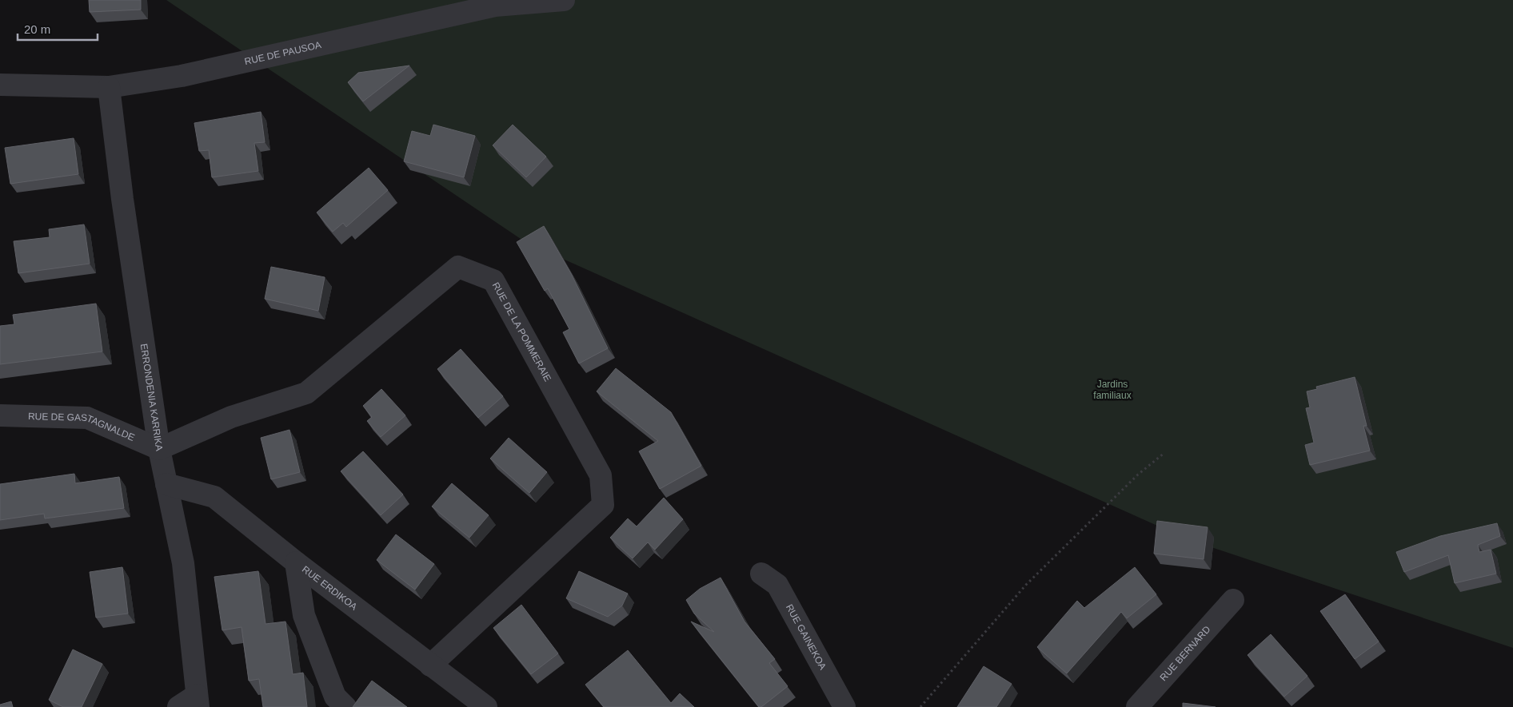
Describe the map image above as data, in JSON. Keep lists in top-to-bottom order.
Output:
{
  "streets": {
    "street": [
      "RUE DE PAUSOA",
      "RUE DE LA POMMERAIE",
      "ERRONDENIA KARRIKA",
      "RUE DE GASTAGNALDE",
      "RUE ERDIKOA",
      "RUE GAINEKOA",
      "RUE BERNARD"
    ]
  },
  "crossings": [
    ["RUE DE PAUSOA", "ERRONDENIA KARRIKA"],
    ["RUE DE LA POMMERAIE", "ERRONDENIA KARRIKA"],
    ["RUE DE LA POMMERAIE", "RUE DE GASTAGNALDE"],
    ["RUE DE LA POMMERAIE", "RUE ERDIKOA"],
    ["ERRONDENIA KARRIKA", "RUE DE GASTAGNALDE"],
    ["ERRONDENIA KARRIKA", "RUE ERDIKOA"]
  ],
  "parks": ["Jardins familiaux"],
  "scale_bar": "20 m"
}
